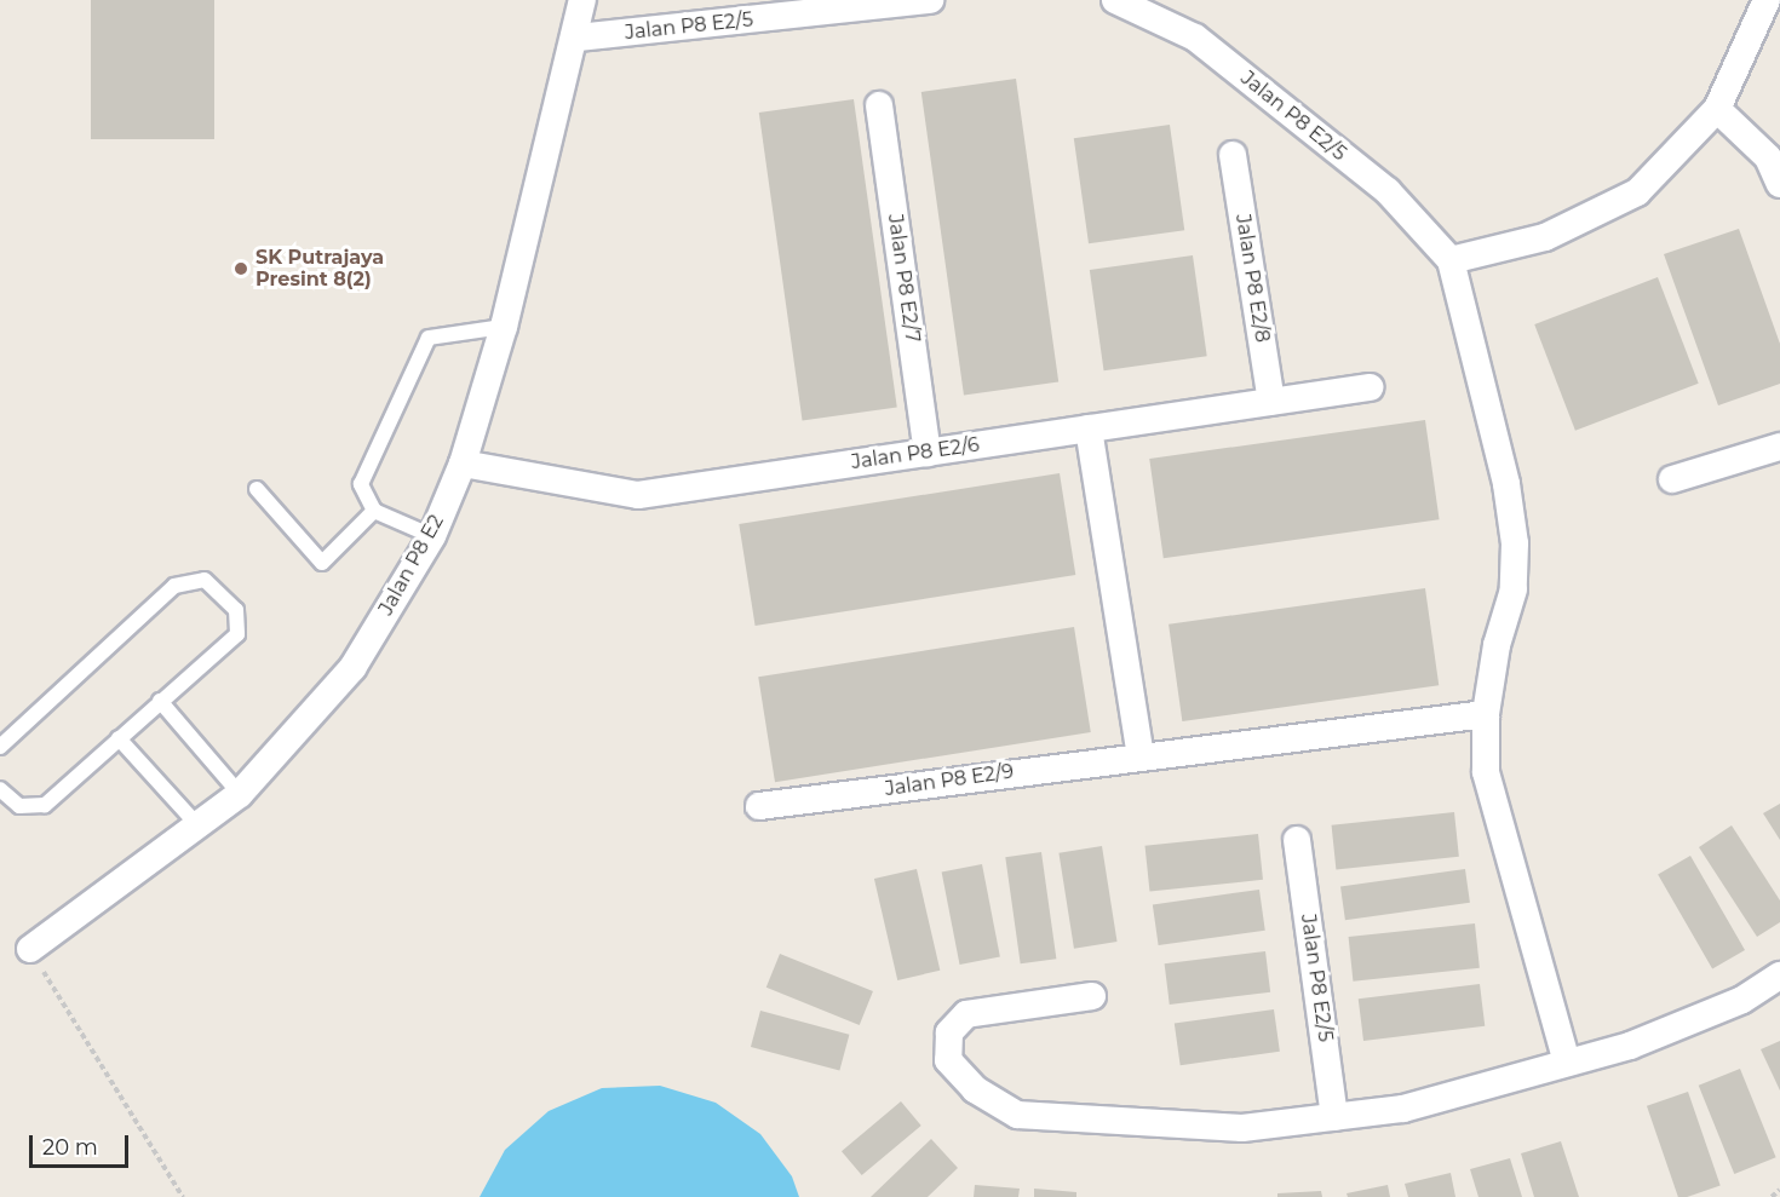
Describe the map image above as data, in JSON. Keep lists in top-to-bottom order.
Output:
{
  "streets": {
    "street": [
      "Jalan P8 E2/5",
      "Jalan P8 E2/7",
      "Jalan P8 E2/8",
      "Jalan P8 E2/6",
      "Jalan P8 E2",
      "Jalan P8 E2/9"
    ]
  },
  "crossings": [
    ["Jalan P8 E2/5", "Jalan P8 E2"],
    ["Jalan P8 E2/7", "Jalan P8 E2/6"],
    ["Jalan P8 E2/8", "Jalan P8 E2/6"],
    ["Jalan P8 E2/6", "Jalan P8 E2"]
  ],
  "places": ["SK Putrajaya Presint 8(2)"],
  "scale_bar": "20 m"
}
